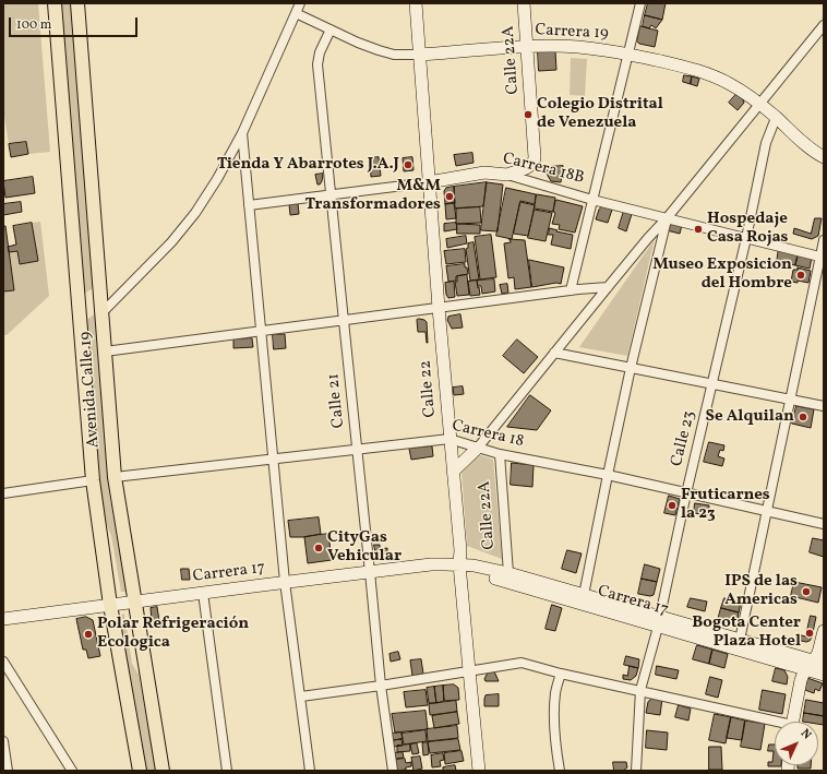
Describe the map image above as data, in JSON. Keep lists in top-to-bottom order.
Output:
{
  "streets": {
    "main road": ["Avenida Calle 19"],
    "street": [
      "Carrera 19",
      "Calle 22A",
      "Carrera 18B",
      "Calle 22",
      "Calle 21",
      "Carrera 18",
      "Calle 23",
      "Carrera 17"
    ]
  },
  "crossings": [
    ["Carrera 19", "Calle 22A"],
    ["Carrera 19", "Calle 22"],
    ["Carrera 19", "Calle 21"],
    ["Carrera 19", "Calle 23"],
    ["Calle 22A", "Carrera 18B"],
    ["Calle 22A", "Carrera 18"],
    ["Calle 22A", "Carrera 17"],
    ["Carrera 18B", "Calle 22"],
    ["Carrera 18B", "Calle 21"],
    ["Carrera 18B", "Calle 23"],
    ["Calle 22", "Carrera 18"],
    ["Calle 22", "Carrera 17"],
    ["Avenida Calle 19", "Carrera 18"],
    ["Avenida Calle 19", "Carrera 17"],
    ["Calle 21", "Carrera 18"],
    ["Calle 21", "Carrera 17"],
    ["Carrera 18", "Calle 23"],
    ["Calle 23", "Carrera 17"]
  ],
  "places": [
    "Colegio Distrital de Venezuela",
    "Tienda Y Abarrotes J.A.J",
    "M&M Transformadores",
    "Hospedaje Casa Rojas",
    "Museo Exposicion del Hombre",
    "Se Alquilan",
    "Fruticarnes la 23",
    "CityGas Vehicular",
    "IPS de las Americas",
    "Bogota Center Plaza Hotel",
    "Polar Refrigeración Ecologica"
  ],
  "scale_bar": "100 m",
  "north": "top right"
}
